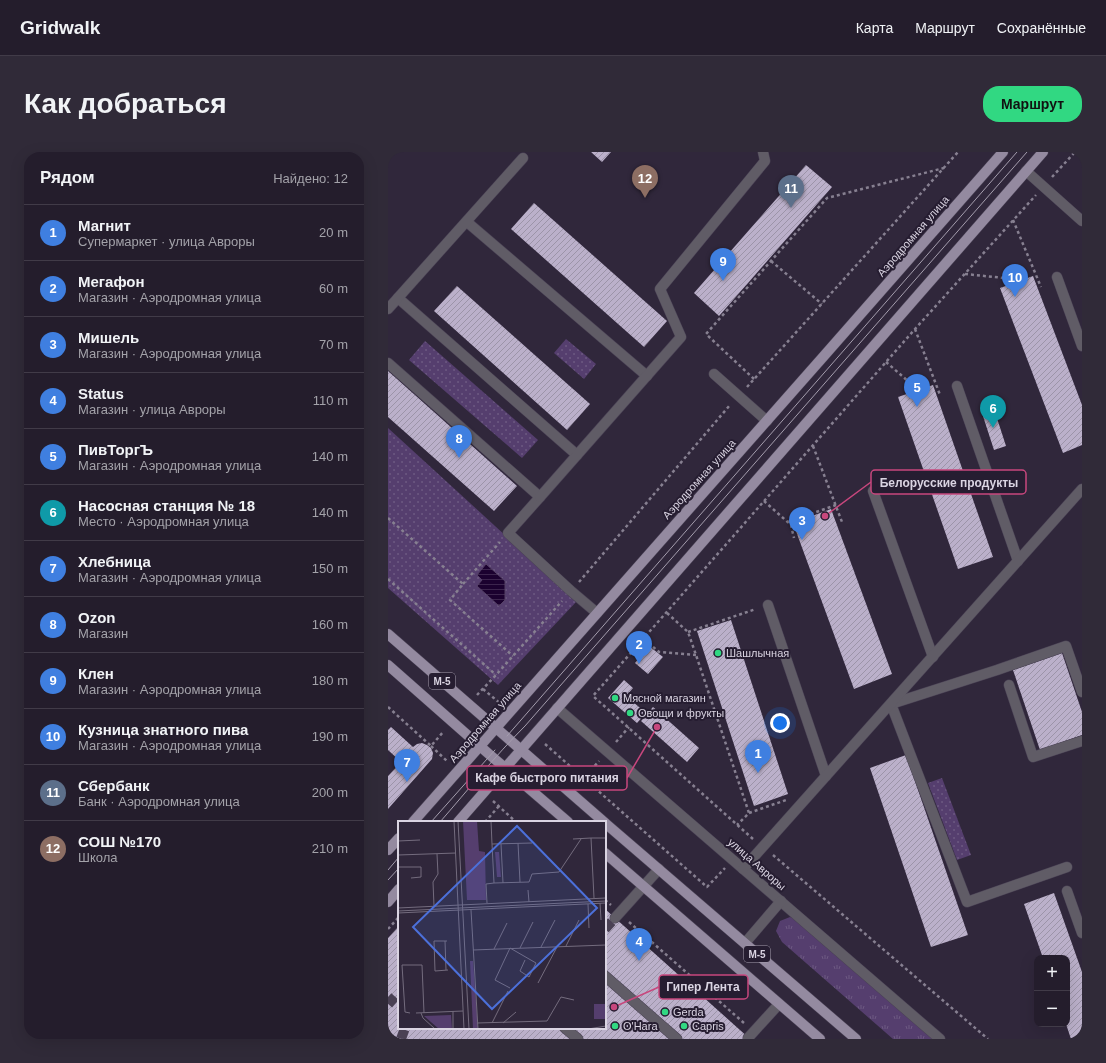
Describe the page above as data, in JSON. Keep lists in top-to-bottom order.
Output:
{
  "streets": {
    "main road": ["Аэродромная улица", "М-5"],
    "lane": ["улица Авроры"]
  },
  "crossings": [
    ["Аэродромная улица", "М-5"]
  ],
  "places": [
    "Белорусские продукты",
    "Шашлычная",
    "Мясной магазин",
    "Овощи и фрукты",
    "Кафе быстрого питания",
    "Гипер Лента",
    "Gerda",
    "O'Hara",
    "Capris"
  ],
  "page": {
    "header": "Gridwalk",
    "nav": ["Карта", "Маршрут", "Сохранённые"],
    "buttons": "Маршрут",
    "title": "Как добраться",
    "heading": ["Рядом", "Найдено: 12"],
    "pins": [
      "12",
      "11",
      "9",
      "10",
      "5",
      "6",
      "8",
      "3",
      "2",
      "1",
      "7",
      "4"
    ],
    "list": [
      {
        "mark": "1",
        "name": "Магнит",
        "note": "Супермаркет · улица Авроры",
        "value": "20 m"
      },
      {
        "mark": "2",
        "name": "Мегафон",
        "note": "Магазин · Аэродромная улица",
        "value": "60 m"
      },
      {
        "mark": "3",
        "name": "Мишель",
        "note": "Магазин · Аэродромная улица",
        "value": "70 m"
      },
      {
        "mark": "4",
        "name": "Status",
        "note": "Магазин · улица Авроры",
        "value": "110 m"
      },
      {
        "mark": "5",
        "name": "ПивТоргЪ",
        "note": "Магазин · Аэродромная улица",
        "value": "140 m"
      },
      {
        "mark": "6",
        "name": "Насосная станция № 18",
        "note": "Место · Аэродромная улица",
        "value": "140 m"
      },
      {
        "mark": "7",
        "name": "Хлебница",
        "note": "Магазин · Аэродромная улица",
        "value": "150 m"
      },
      {
        "mark": "8",
        "name": "Ozon",
        "note": "Магазин",
        "value": "160 m"
      },
      {
        "mark": "9",
        "name": "Клен",
        "note": "Магазин · Аэродромная улица",
        "value": "180 m"
      },
      {
        "mark": "10",
        "name": "Кузница знатного пива",
        "note": "Магазин · Аэродромная улица",
        "value": "190 m"
      },
      {
        "mark": "11",
        "name": "Сбербанк",
        "note": "Банк · Аэродромная улица",
        "value": "200 m"
      },
      {
        "mark": "12",
        "name": "СОШ №170",
        "note": "Школа",
        "value": "210 m"
      }
    ],
    "map_buttons": ["+", "−"]
  }
}
